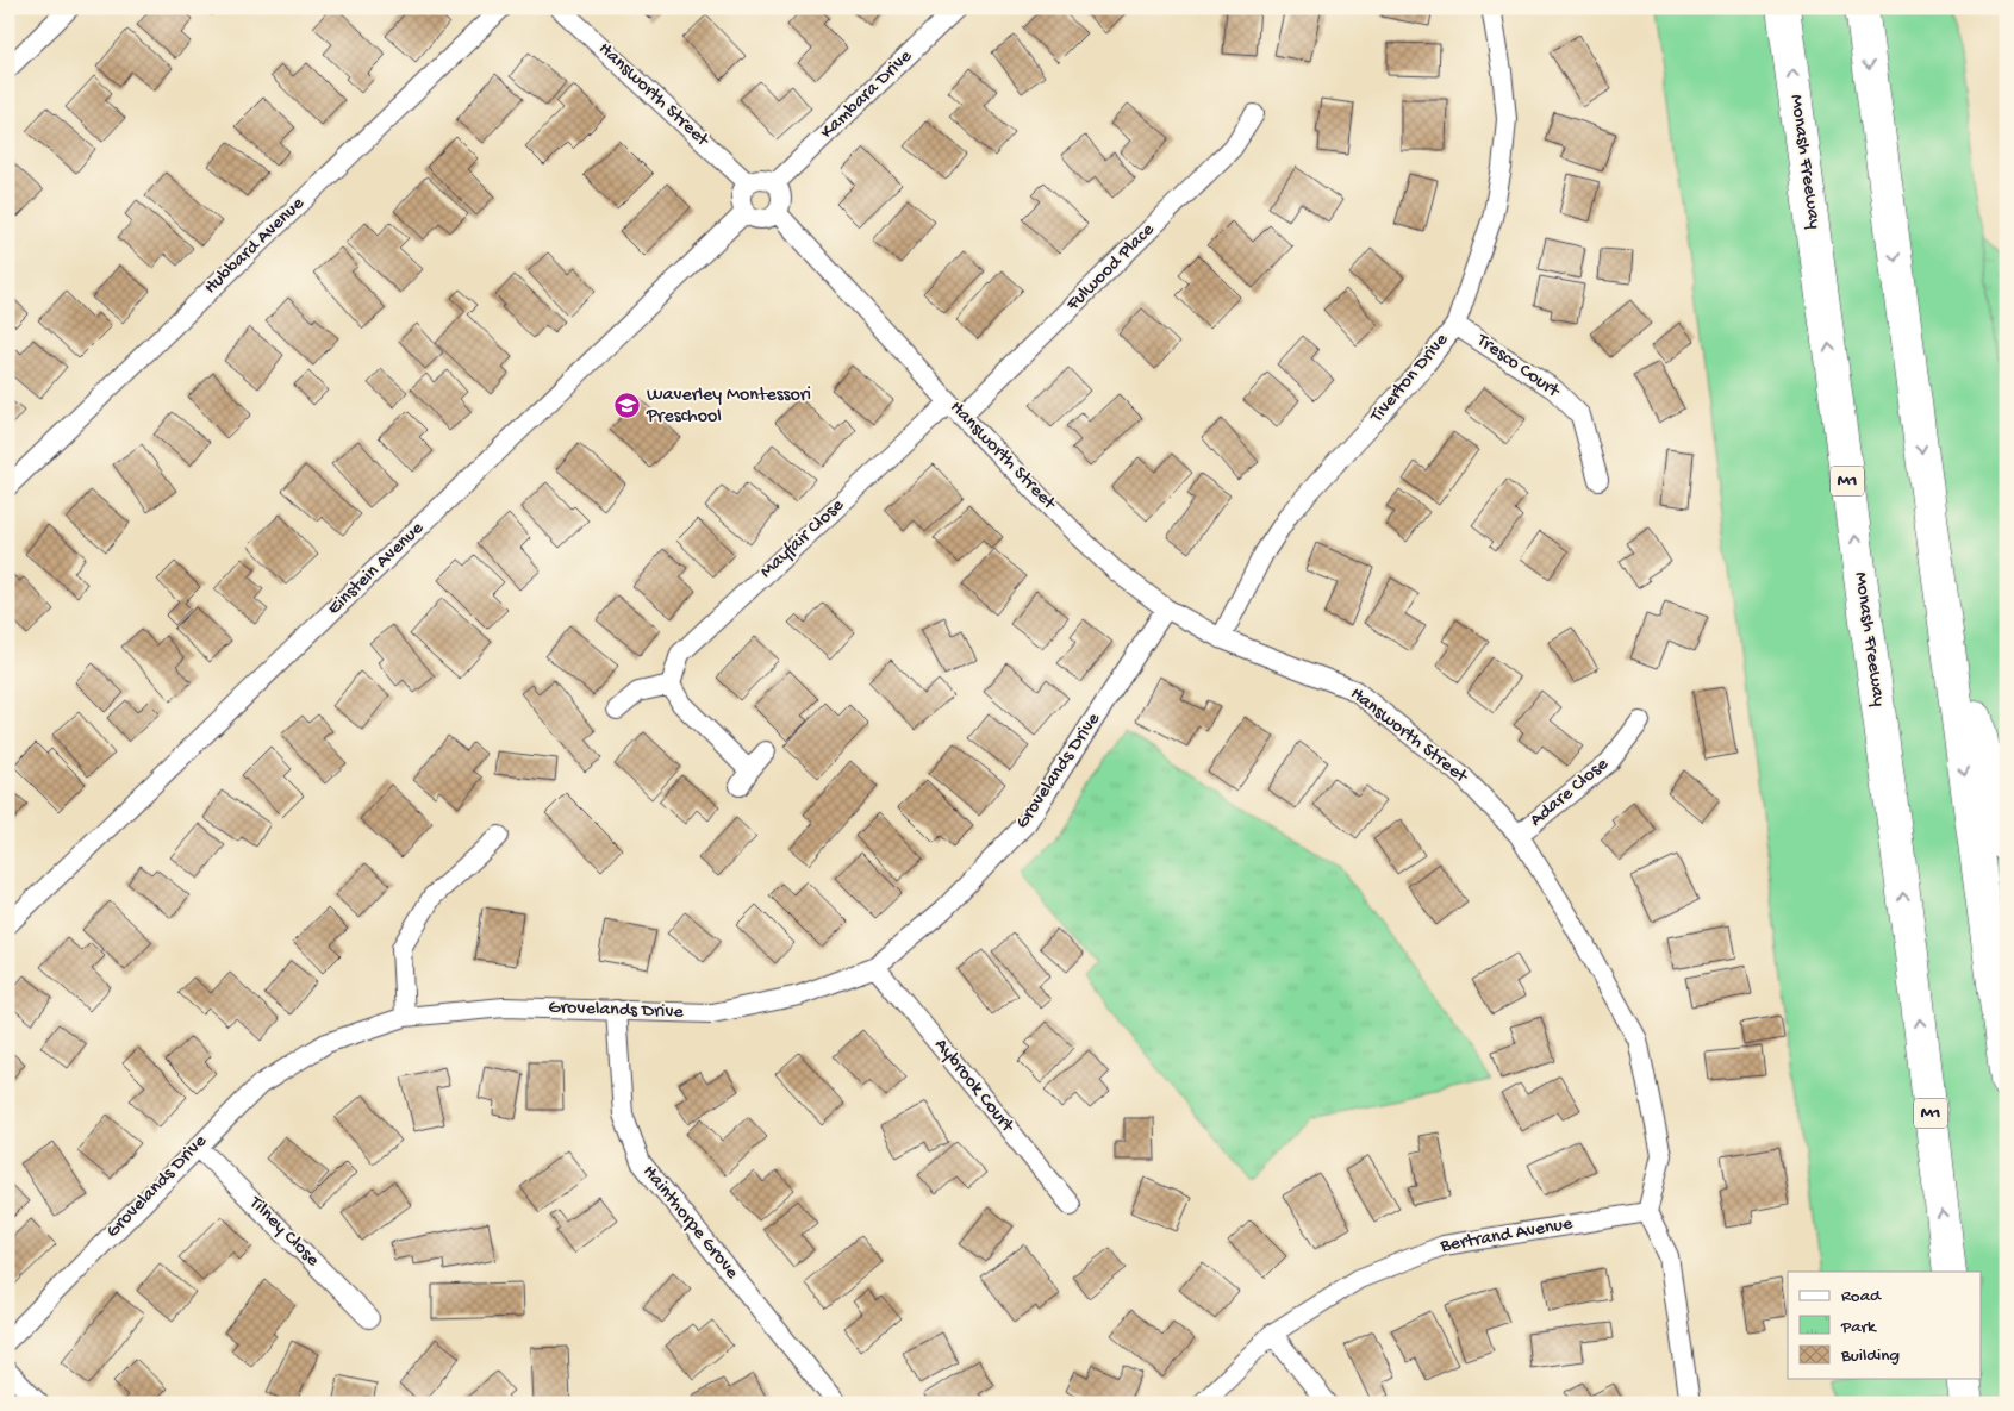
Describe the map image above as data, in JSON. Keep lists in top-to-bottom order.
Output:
{
  "streets": {
    "highway": ["Monash Freeway", "M1"],
    "street": [
      "Hansworth Street",
      "Kambara Drive",
      "Hubbard Avenue",
      "Fulwood Place",
      "Tresco Court",
      "Tiverton Drive",
      "Mayfair Close",
      "Einstein Avenue",
      "Grovelands Drive",
      "Adare Close",
      "Aybrook Court",
      "Hainthorpe Grove",
      "Tilney Close",
      "Bertrand Avenue"
    ]
  },
  "crossings": [
    ["Hansworth Street", "Kambara Drive"],
    ["Hansworth Street", "Fulwood Place"],
    ["Hansworth Street", "Tiverton Drive"],
    ["Hansworth Street", "Mayfair Close"],
    ["Hansworth Street", "Einstein Avenue"],
    ["Hansworth Street", "Grovelands Drive"],
    ["Hansworth Street", "Adare Close"],
    ["Hansworth Street", "Bertrand Avenue"],
    ["Kambara Drive", "Einstein Avenue"],
    ["Fulwood Place", "Mayfair Close"],
    ["Tresco Court", "Tiverton Drive"],
    ["Grovelands Drive", "Aybrook Court"],
    ["Grovelands Drive", "Hainthorpe Grove"],
    ["Grovelands Drive", "Tilney Close"]
  ],
  "places": {
    "school or university": ["Waverley Montessori Preschool"]
  },
  "legend": ["Road", "Park", "Building"]
}
